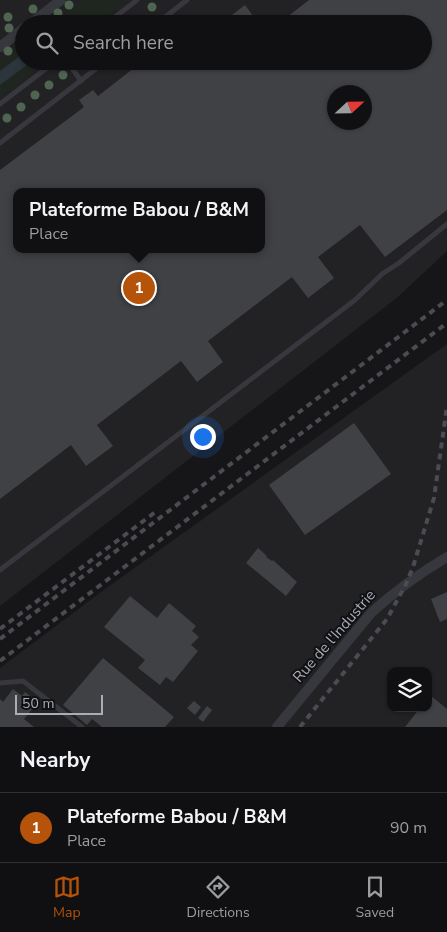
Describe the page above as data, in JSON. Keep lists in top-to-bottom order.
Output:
{
  "streets": {
    "street": ["Rue de l'Industrie"]
  },
  "scale_bar": "50 m",
  "north": "right",
  "page": {
    "search": "Search here",
    "popup": ["Plateforme Babou / B&M", "Place"],
    "pins": "1",
    "scale": "50 m",
    "heading": "Nearby",
    "list": [
      {
        "mark": "1",
        "name": "Plateforme Babou / B&M",
        "note": "Place",
        "value": "90 m"
      }
    ],
    "nav": ["Map", "Directions", "Saved"]
  }
}
